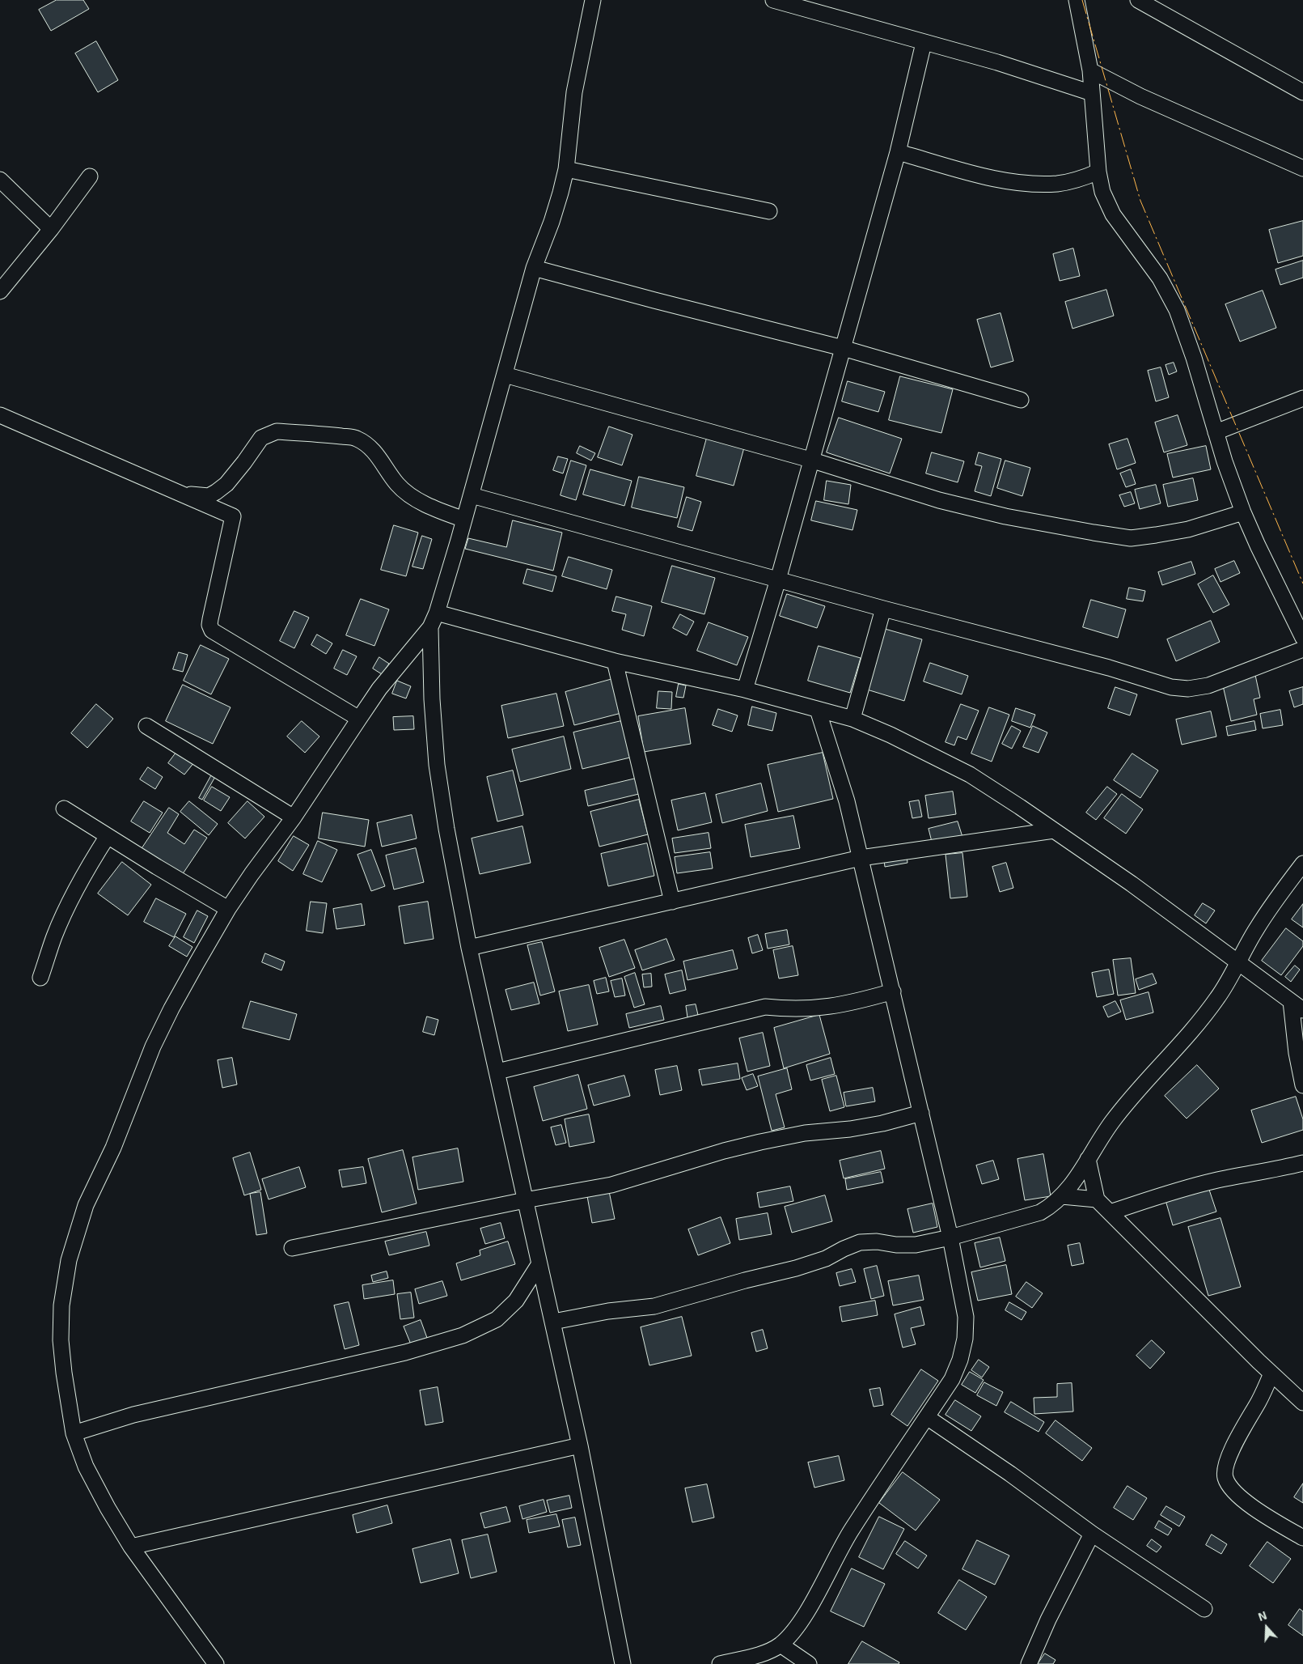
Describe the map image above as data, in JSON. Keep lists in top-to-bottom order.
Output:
{
  "north": "top"
}
